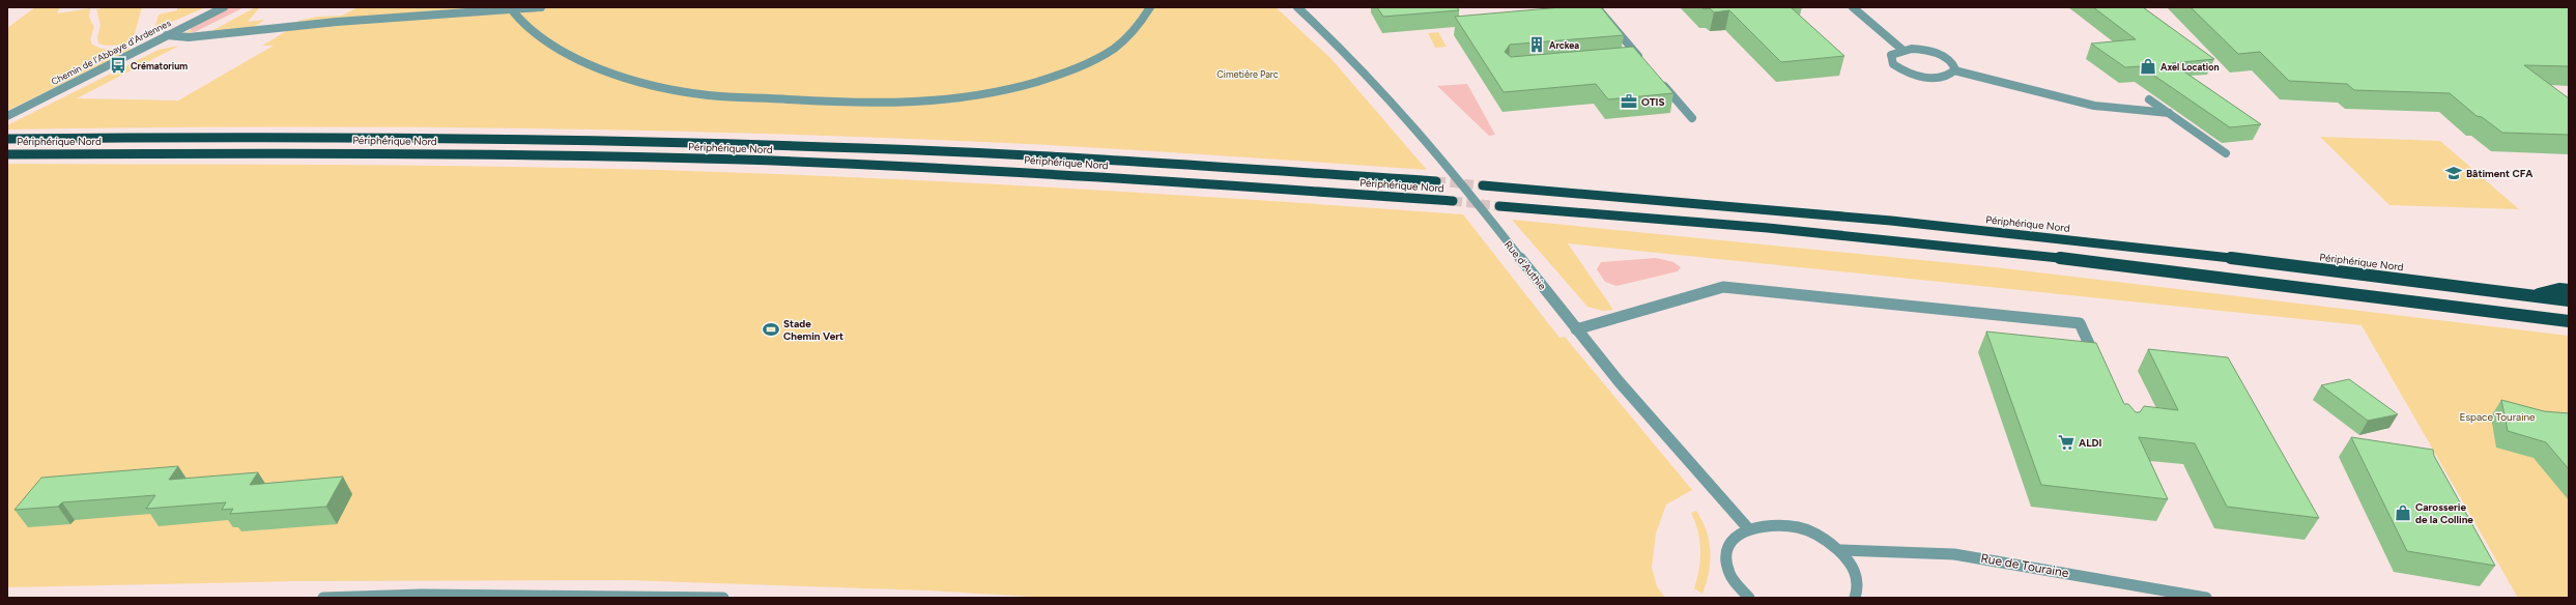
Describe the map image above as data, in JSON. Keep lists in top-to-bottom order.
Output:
{
  "streets": {
    "highway": ["Périphérique Nord"],
    "street": ["Chemin de l'Abbaye d'Ardennes", "Rue d'Authie", "Rue de Touraine"]
  },
  "parks": ["Cimetière Parc", "Espace Touraine"],
  "places": {
    "building": ["Arckea"],
    "bus stop": ["Crématorium"],
    "shop": ["Axel Location", "Carosserie de la Colline"],
    "office": ["OTIS"],
    "school or university": ["Bâtiment CFA"],
    "sports": ["Stade Chemin Vert"],
    "supermarket": ["ALDI"]
  }
}
